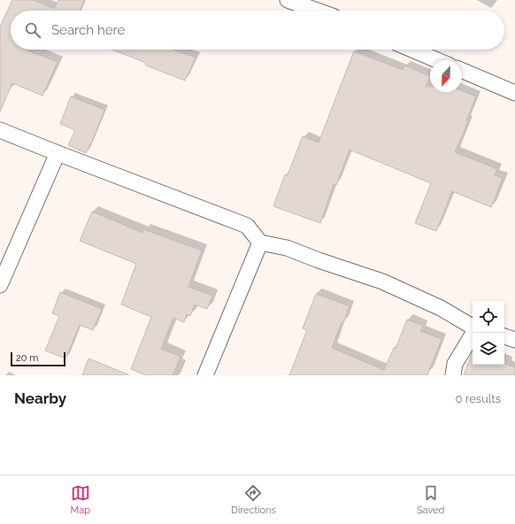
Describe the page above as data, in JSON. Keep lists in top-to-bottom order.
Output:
{
  "scale_bar": "20 m",
  "north": "bottom",
  "page": {
    "search": "Search here",
    "scale": "20 m",
    "heading": ["Nearby", "0 results"],
    "nav": ["Map", "Directions", "Saved"]
  }
}
